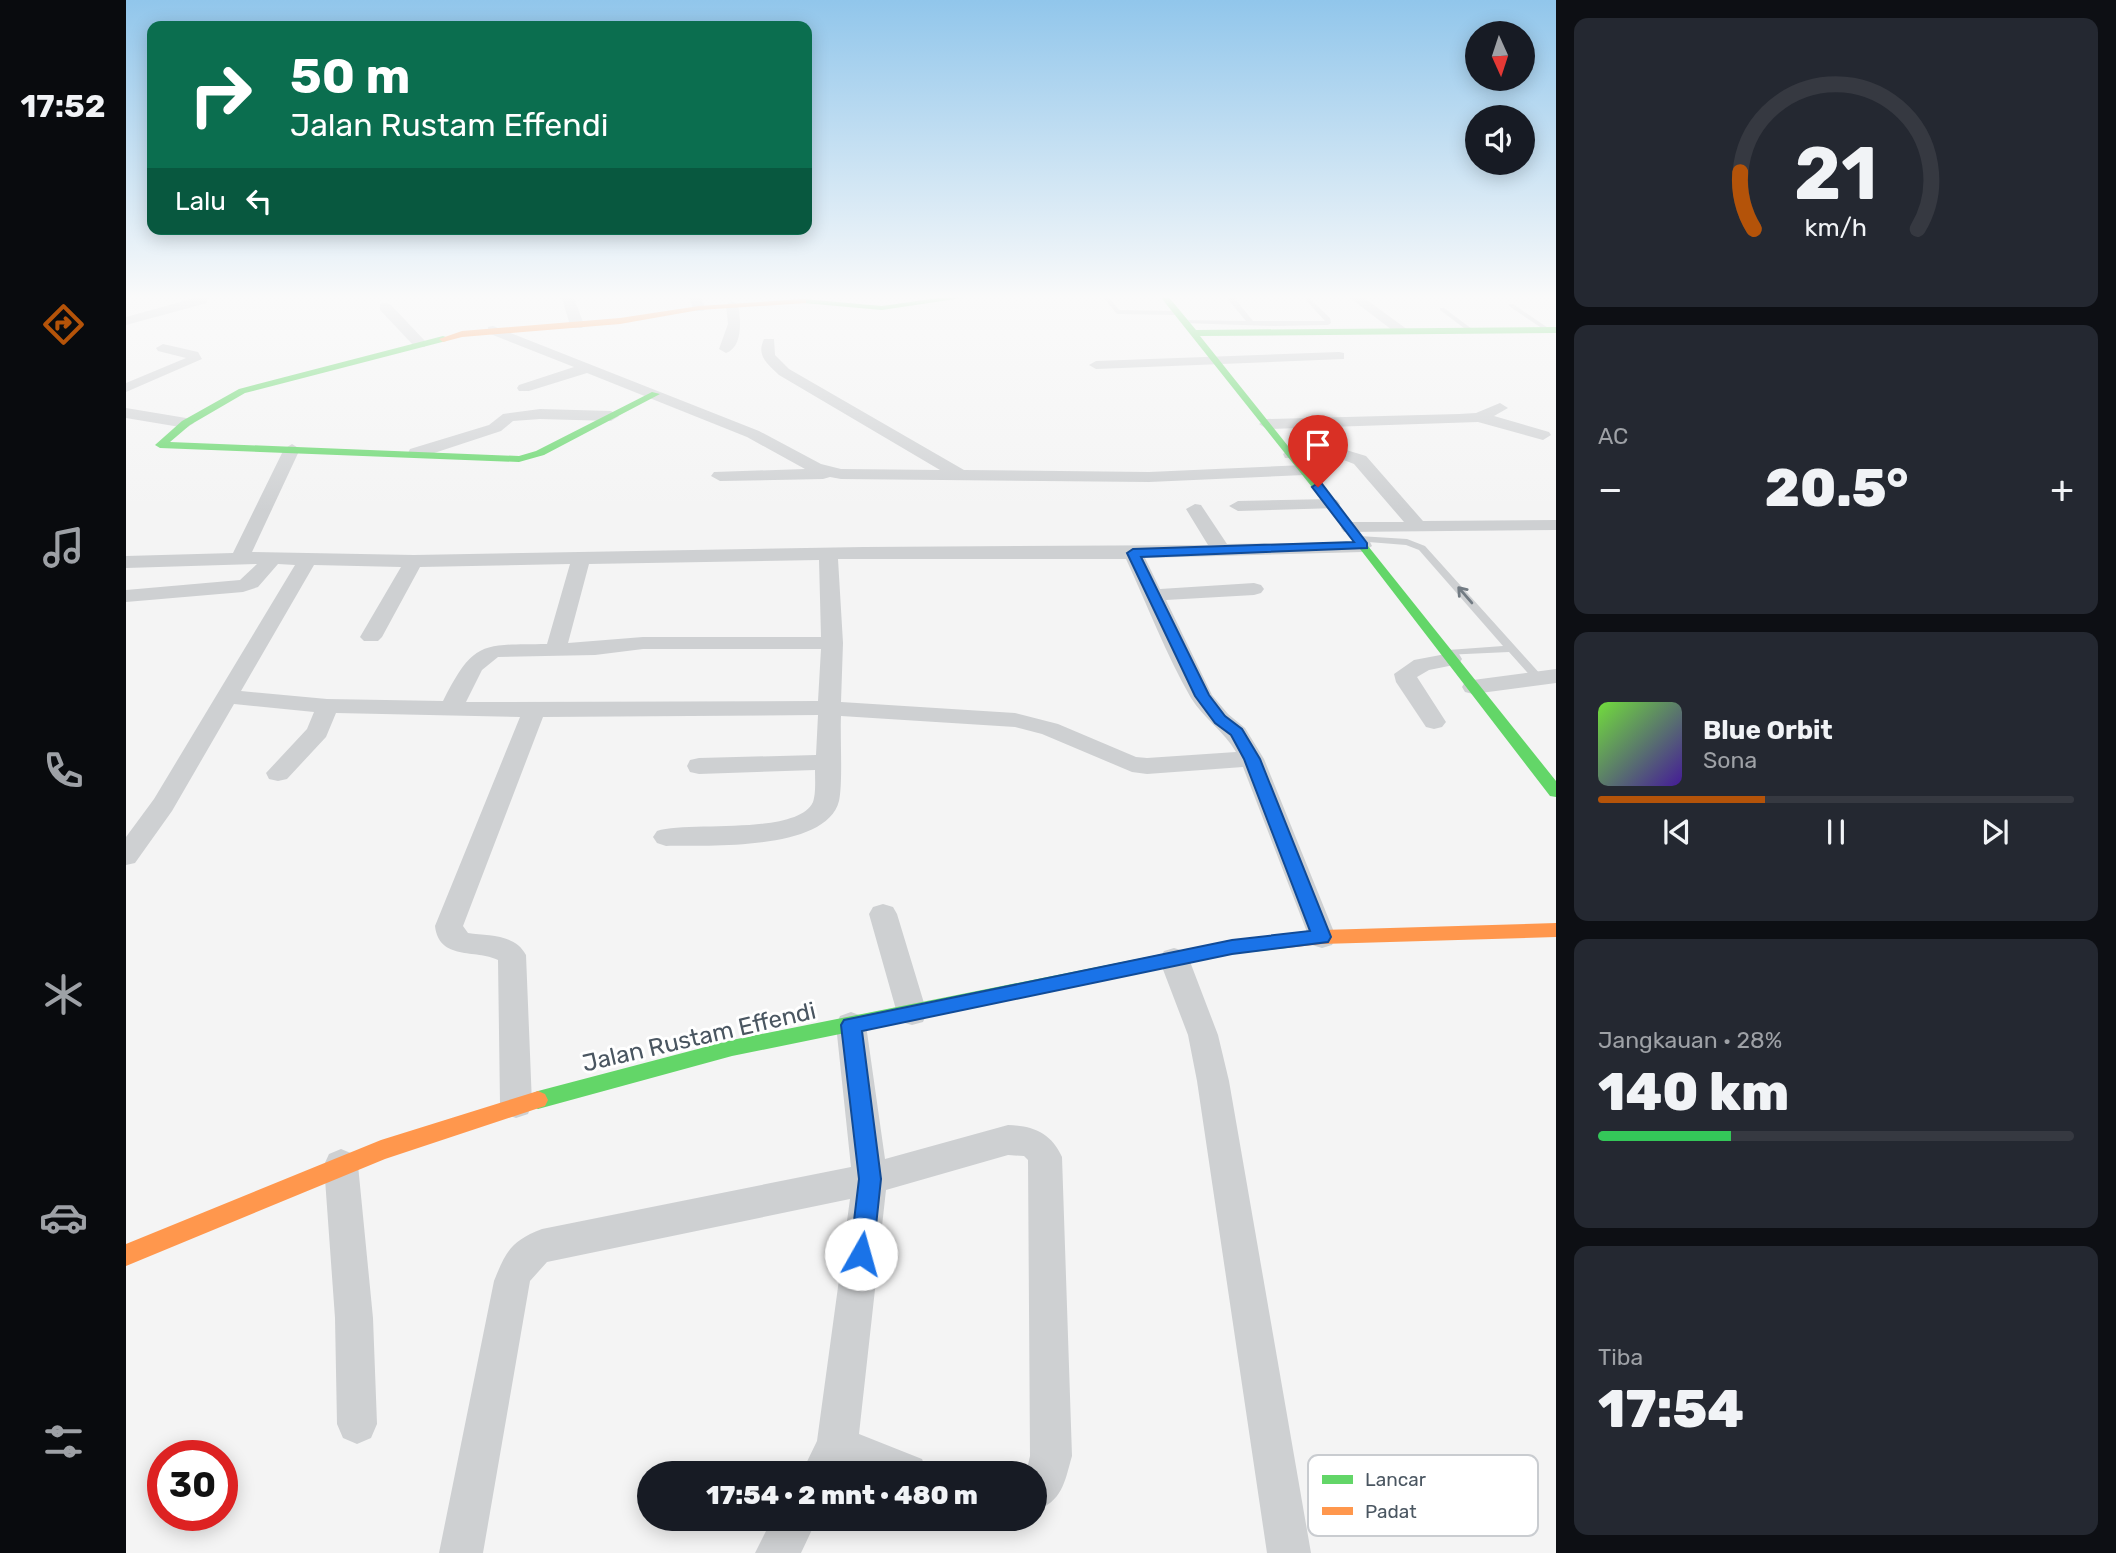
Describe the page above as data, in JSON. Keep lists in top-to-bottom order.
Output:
{
  "streets": {
    "main road": ["Jalan Rustam Effendi"]
  },
  "legend": ["Lancar", "Padat"],
  "north": "bottom",
  "page": {
    "tabs": "17:52",
    "turn": ["50 m", "Jalan Rustam Effendi"],
    "then": "Lalu",
    "tile": [
      "AC",
      ["Jangkauan · 28%", "140 km"],
      ["Tiba", "17:54"]
    ],
    "heat": ["−", "20.5°", "+"],
    "song": ["Blue Orbit", "Sona"],
    "limit": "30",
    "trip": "17:54 · 2 mnt · 480 m",
    "gauge": ["21", "km/h"]
  }
}
